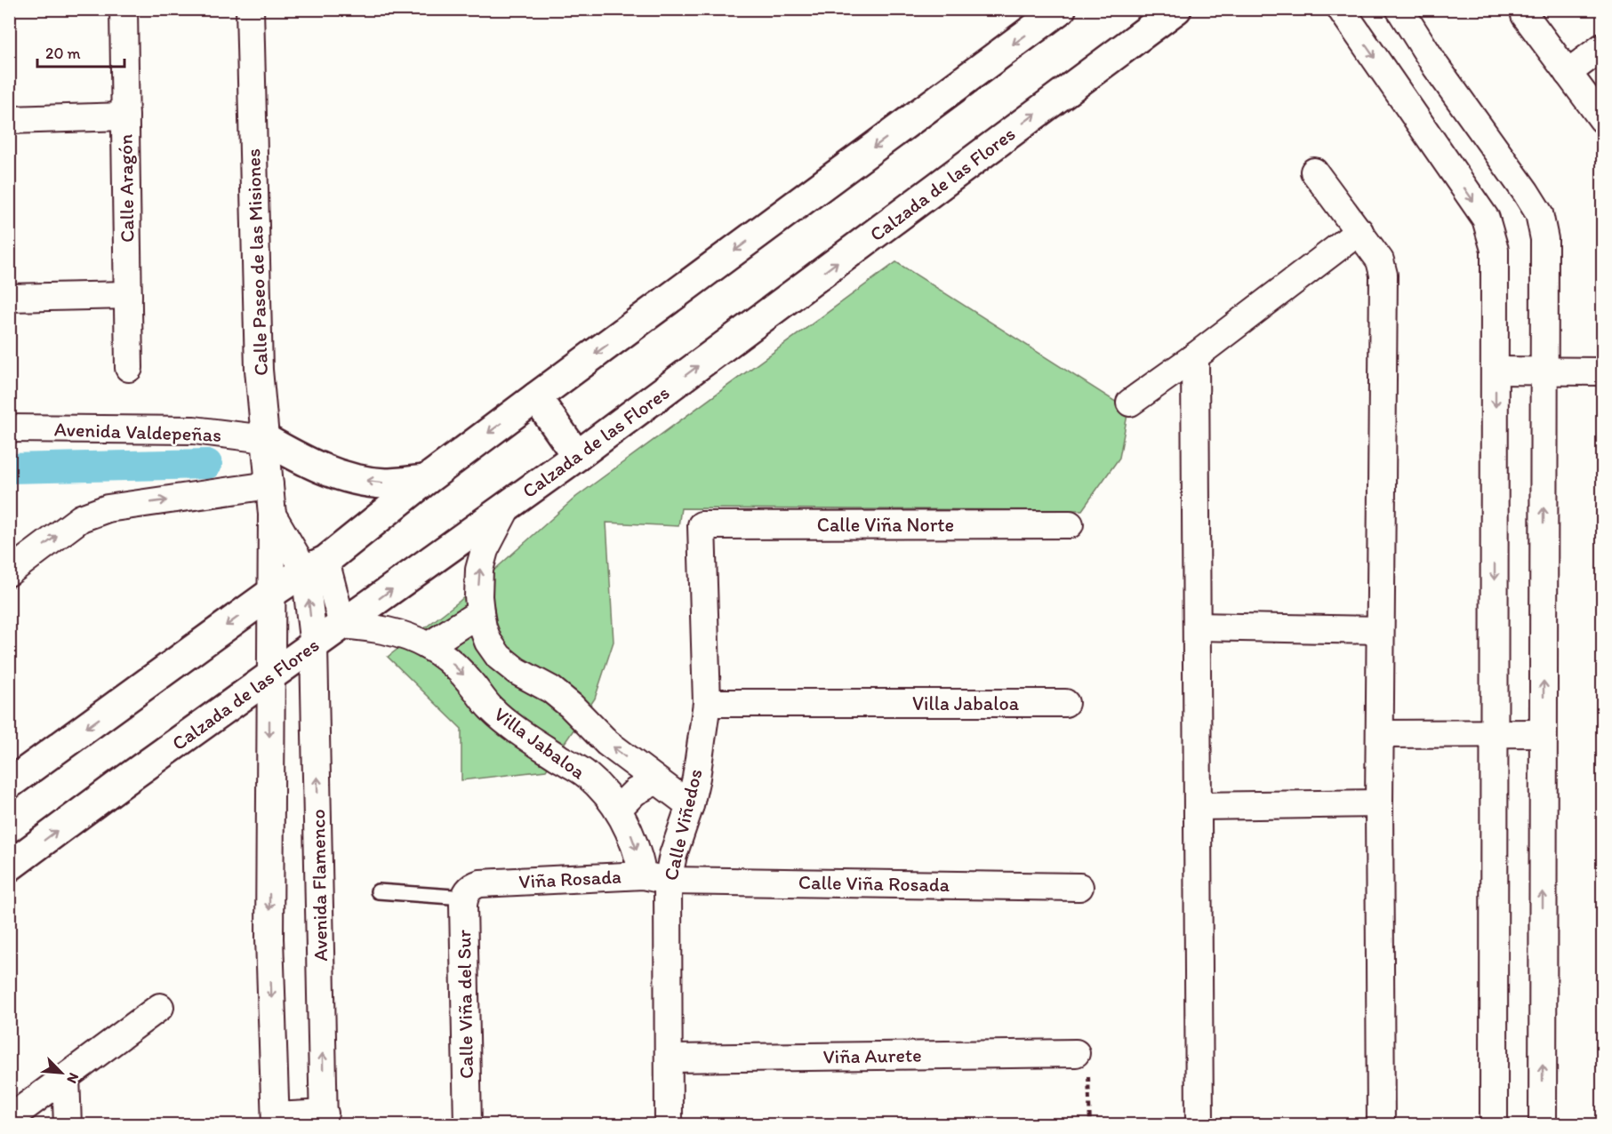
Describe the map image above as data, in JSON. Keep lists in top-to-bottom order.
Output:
{
  "streets": {
    "street": [
      "Calzada de las Flores",
      "Calle Aragón",
      "Calle Paseo de las Misiones",
      "Avenida Valdepeñas",
      "Calle Viña Norte",
      "Villa Jabaloa",
      "Calle Viñedos",
      "Viña Rosada",
      "Calle Viña Rosada",
      "Avenida Flamenco",
      "Calle Viña del Sur",
      "Viña Aurete"
    ]
  },
  "crossings": [
    ["Calzada de las Flores", "Calle Paseo de las Misiones"],
    ["Calzada de las Flores", "Villa Jabaloa"],
    ["Calzada de las Flores", "Avenida Flamenco"],
    ["Calle Paseo de las Misiones", "Avenida Valdepeñas"],
    ["Calle Paseo de las Misiones", "Avenida Flamenco"],
    ["Calle Viña Norte", "Calle Viñedos"],
    ["Villa Jabaloa", "Calle Viñedos"],
    ["Villa Jabaloa", "Viña Rosada"],
    ["Calle Viñedos", "Viña Rosada"],
    ["Calle Viñedos", "Calle Viña Rosada"],
    ["Calle Viñedos", "Viña Aurete"],
    ["Viña Rosada", "Calle Viña Rosada"],
    ["Viña Rosada", "Calle Viña del Sur"]
  ],
  "scale_bar": "20 m",
  "north": "bottom right"
}
